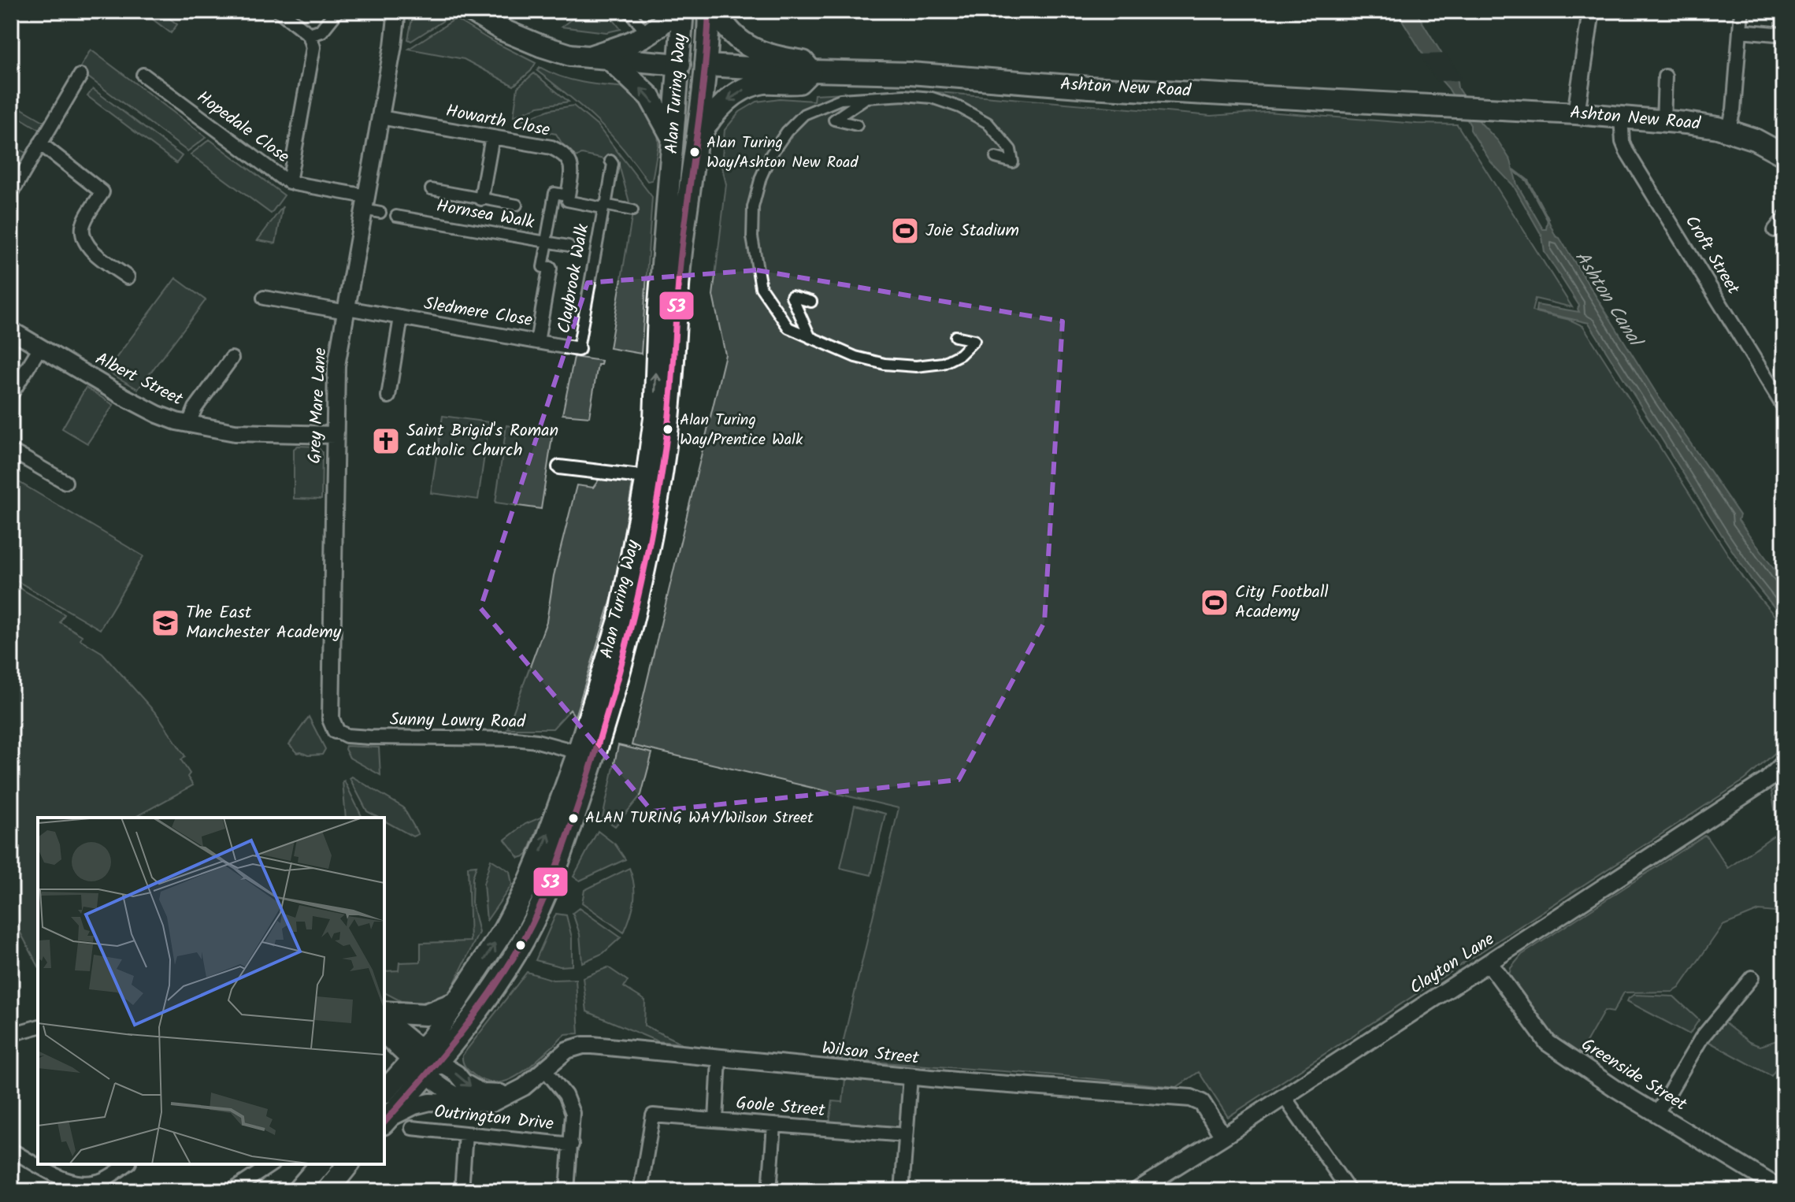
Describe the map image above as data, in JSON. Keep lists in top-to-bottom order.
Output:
{
  "streets": {
    "main road": ["Ashton New Road", "Alan Turing Way"],
    "street": [
      "Howarth Close",
      "Hopedale Close",
      "Hornsea Walk",
      "Croft Street",
      "Claybrook Walk",
      "Sledmere Close",
      "Albert Street",
      "Grey Mare Lane",
      "Sunny Lowry Road",
      "Clayton Lane",
      "Wilson Street",
      "Greenside Street",
      "Goole Street",
      "Outrington Drive"
    ]
  },
  "crossings": [
    ["Ashton New Road", "Alan Turing Way"],
    ["Ashton New Road", "Croft Street"],
    ["Alan Turing Way", "Sunny Lowry Road"],
    ["Alan Turing Way", "Wilson Street"],
    ["Howarth Close", "Sledmere Close"],
    ["Howarth Close", "Grey Mare Lane"],
    ["Hopedale Close", "Grey Mare Lane"],
    ["Hornsea Walk", "Sledmere Close"],
    ["Sledmere Close", "Grey Mare Lane"],
    ["Albert Street", "Grey Mare Lane"],
    ["Grey Mare Lane", "Sunny Lowry Road"],
    ["Clayton Lane", "Wilson Street"],
    ["Clayton Lane", "Greenside Street"]
  ],
  "water": ["Ashton Canal"],
  "places": {
    "other": ["Alan Turing Way/Ashton New Road", "Alan Turing Way/Prentice Walk", "ALAN TURING WAY/Wilson Street"],
    "sports": ["Joie Stadium", "City Football Academy"],
    "church": ["Saint Brigid's Roman Catholic Church"],
    "school or university": ["The East Manchester Academy"]
  },
  "lines": ["transit line 53"]
}
